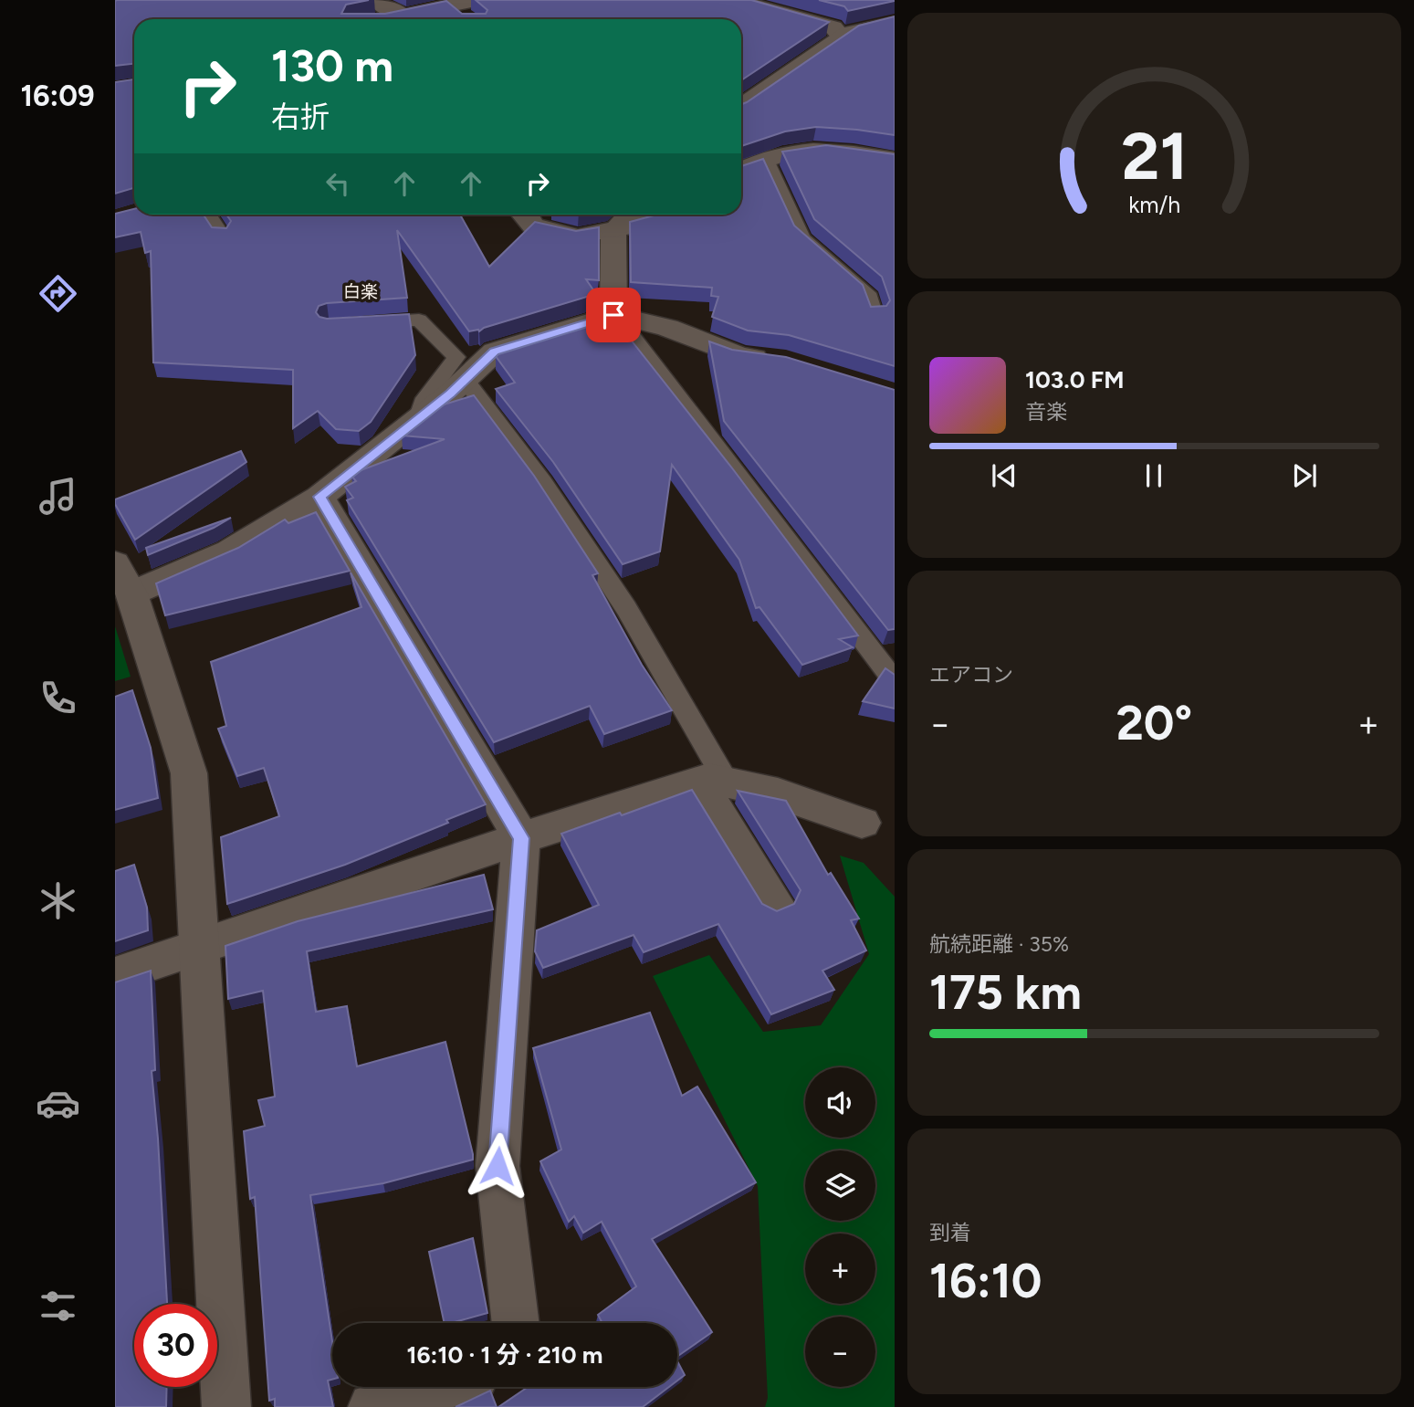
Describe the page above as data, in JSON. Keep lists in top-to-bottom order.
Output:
{
  "districts": ["白楽"],
  "page": {
    "tabs": "16:09",
    "turn": ["130 m", "右折"],
    "song": ["103.0 FM", "音楽"],
    "tile": [
      "エアコン",
      ["航続距離 · 35%", "175 km"],
      ["到着", "16:10"]
    ],
    "heat": ["−", "20°", "+"],
    "map_buttons": ["+", "−"],
    "limit": "30",
    "trip": "16:10 · 1 分 · 210 m",
    "gauge": ["21", "km/h"]
  }
}
